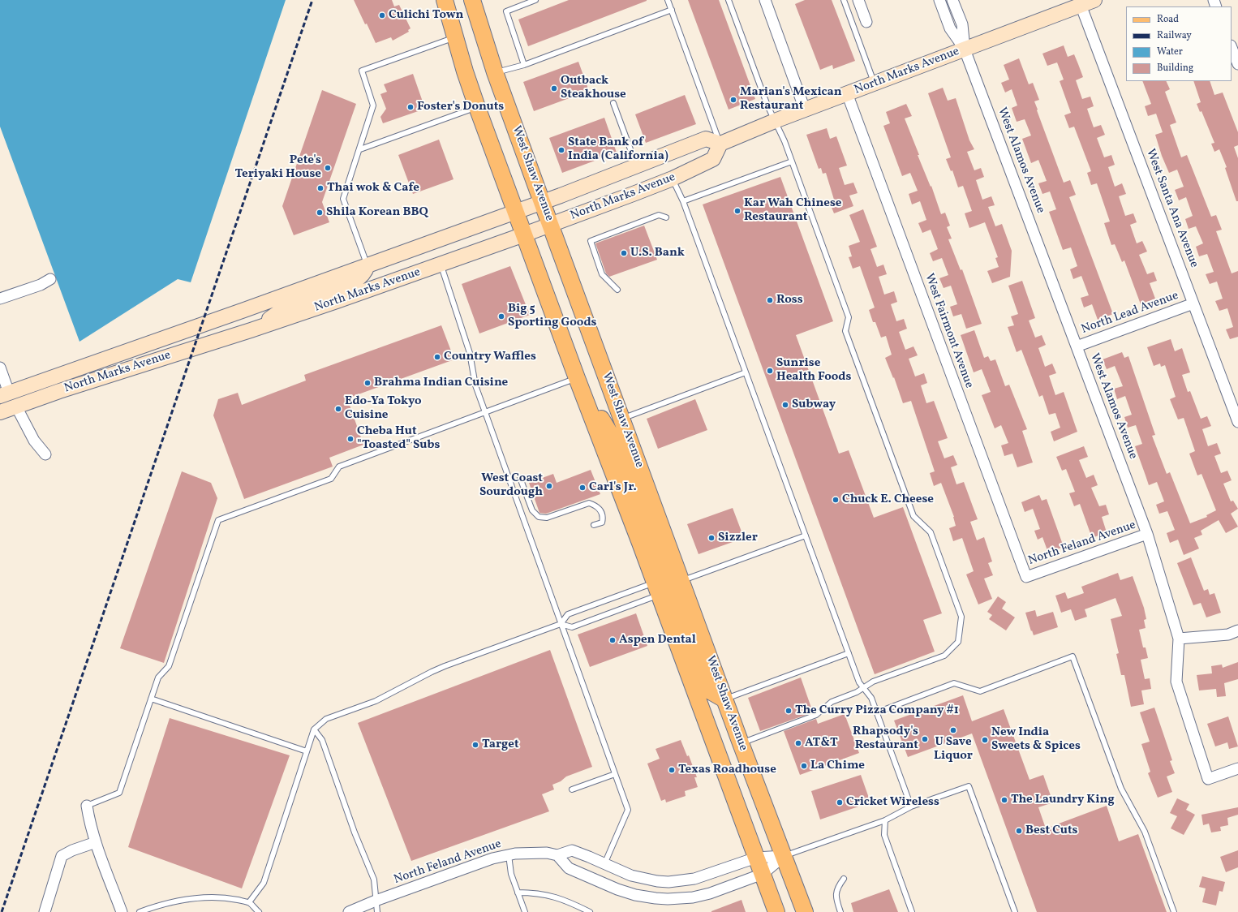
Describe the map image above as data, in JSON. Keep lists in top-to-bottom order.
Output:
{
  "streets": {
    "main road": ["North Marks Avenue", "West Shaw Avenue"],
    "street": [
      "West Alamos Avenue",
      "West Santa Ana Avenue",
      "North Lead Avenue",
      "West Fairmont Avenue",
      "North Feland Avenue"
    ]
  },
  "crossings": [
    ["North Marks Avenue", "West Alamos Avenue"],
    ["North Marks Avenue", "West Shaw Avenue"],
    ["North Marks Avenue", "West Santa Ana Avenue"],
    ["North Marks Avenue", "West Fairmont Avenue"],
    ["West Alamos Avenue", "North Lead Avenue"],
    ["West Alamos Avenue", "North Feland Avenue"],
    ["West Shaw Avenue", "North Feland Avenue"],
    ["West Santa Ana Avenue", "North Lead Avenue"],
    ["West Fairmont Avenue", "North Feland Avenue"]
  ],
  "places": [
    "Culichi Town",
    "Outback Steakhouse",
    "Marian's Mexican Restaurant",
    "Foster's Donuts",
    "State Bank of India (California)",
    "Pete's Teriyaki House",
    "Thai wok & Cafe",
    "Kar Wah Chinese Restaurant",
    "Shila Korean BBQ",
    "U.S. Bank",
    "Ross",
    "Big 5 Sporting Goods",
    "Country Waffles",
    "Sunrise Health Foods",
    "Brahma Indian Cuisine",
    "Subway",
    "Edo-Ya Tokyo Cuisine",
    "Cheba Hut \"Toasted\" Subs",
    "West Coast Sourdough",
    "Carl's Jr.",
    "Chuck E. Cheese",
    "Sizzler",
    "Aspen Dental",
    "The Curry Pizza Company #1",
    "U Save Liquor",
    "Rhapsody's Restaurant",
    "New India Sweets & Spices",
    "AT&T",
    "Target",
    "La Chime",
    "Texas Roadhouse",
    "The Laundry King",
    "Cricket Wireless",
    "Best Cuts"
  ],
  "legend": [
    "Road",
    "Railway",
    "Water",
    "Building"
  ]
}
